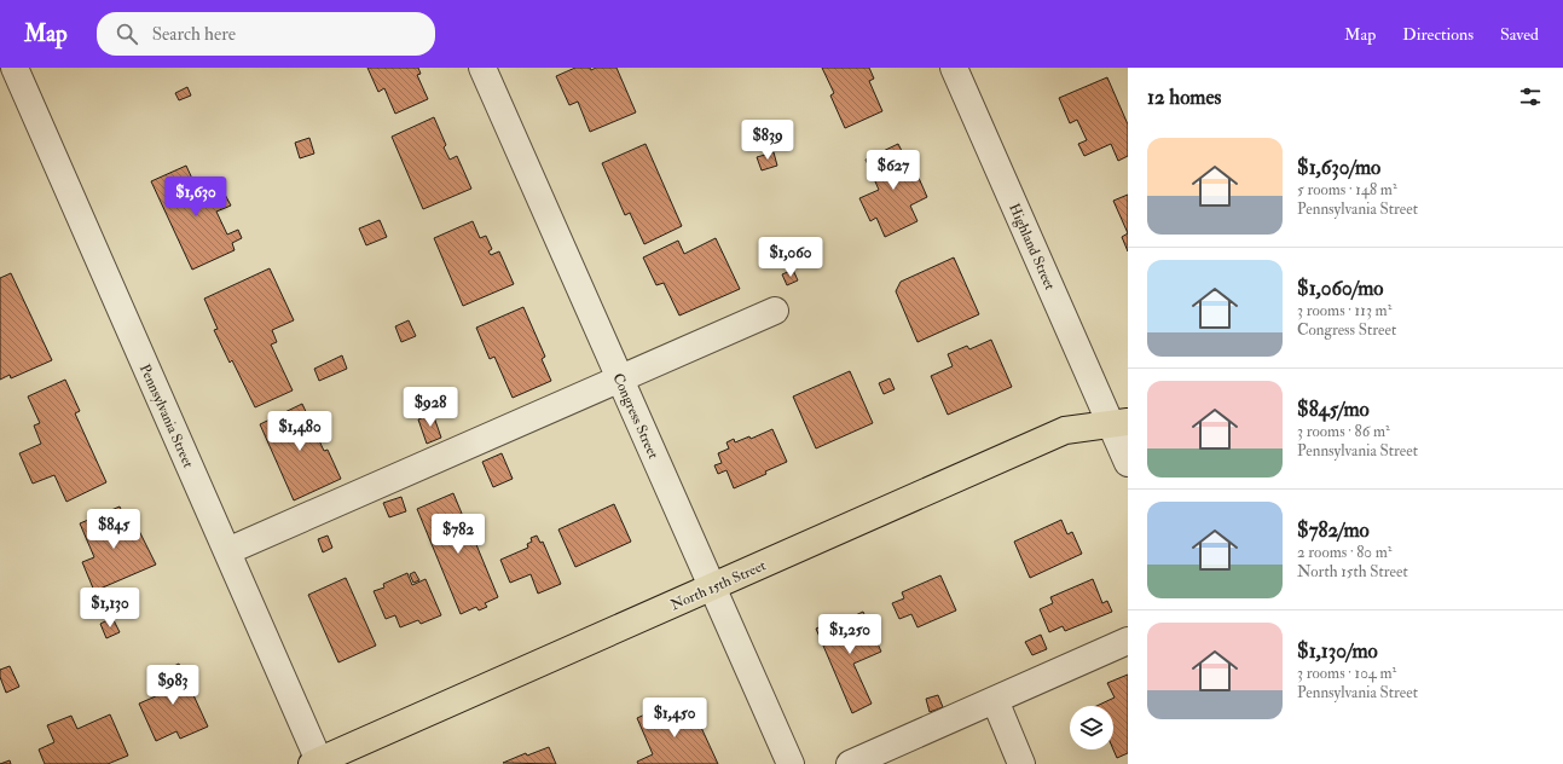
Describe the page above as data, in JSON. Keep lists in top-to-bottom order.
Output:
{
  "streets": {
    "main road": ["North 15th Street"],
    "street": ["Highland Street", "Pennsylvania Street", "Congress Street"]
  },
  "crossings": [
    ["Highland Street", "North 15th Street"],
    ["Pennsylvania Street", "North 15th Street"],
    ["Congress Street", "North 15th Street"]
  ],
  "page": {
    "header": "Map",
    "search": "Search here",
    "nav": ["Map", "Directions", "Saved"],
    "heading": "12 homes",
    "price": [
      "$839",
      "$627",
      "$1,630",
      "$1,060",
      "$928",
      "$1,480",
      "$845",
      "$782",
      "$1,130",
      "$1,250",
      "$983",
      "$1,450"
    ],
    "list": [
      {
        "name": "$1,630/mo",
        "note": "5 rooms · 148 m² · Pennsylvania Street"
      },
      {
        "name": "$1,060/mo",
        "note": "3 rooms · 113 m² · Congress Street"
      },
      {
        "name": "$845/mo",
        "note": "3 rooms · 86 m² · Pennsylvania Street"
      },
      {
        "name": "$782/mo",
        "note": "2 rooms · 80 m² · North 15th Street"
      },
      {
        "name": "$1,130/mo",
        "note": "3 rooms · 104 m² · Pennsylvania Street"
      }
    ]
  }
}
